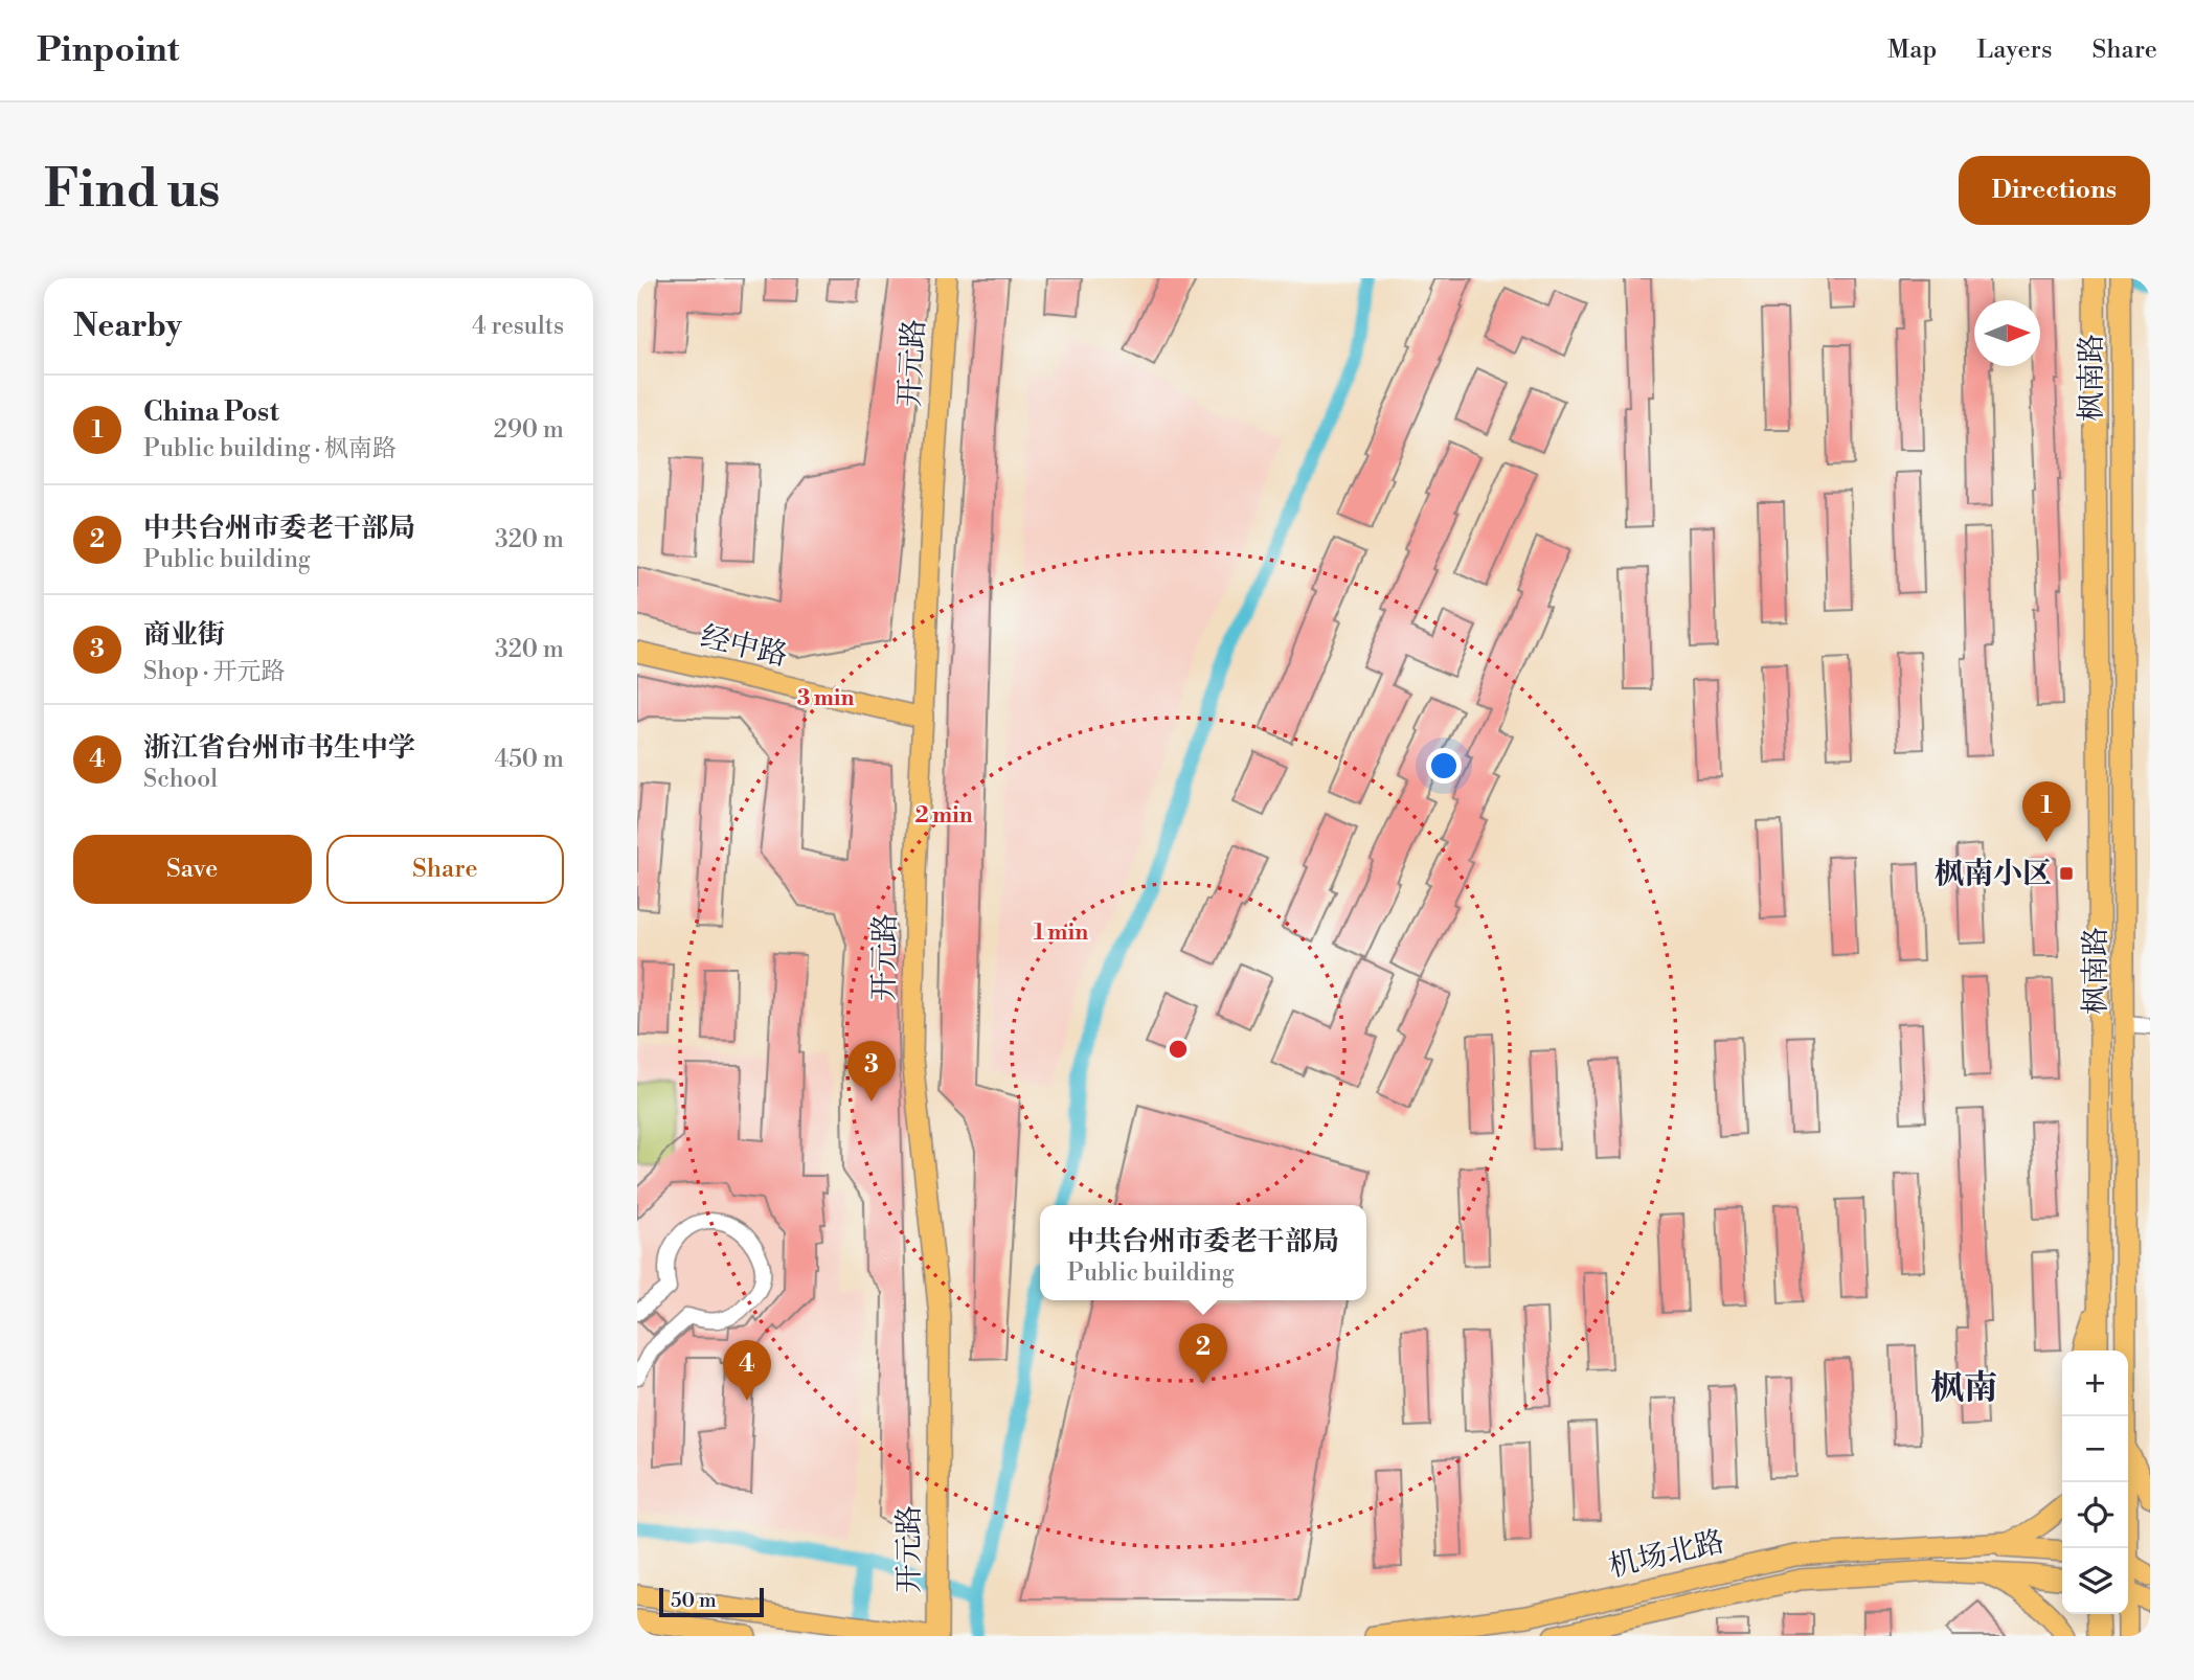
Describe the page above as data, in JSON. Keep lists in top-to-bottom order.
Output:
{
  "streets": {
    "main road": [
      "开元路",
      "枫南路",
      "经中路",
      "机场北路"
    ]
  },
  "crossings": [
    ["开元路", "经中路"]
  ],
  "districts": ["枫南"],
  "places": {
    "transit": ["枫南小区"]
  },
  "scale_bar": "50 m",
  "north": "right",
  "page": {
    "header": "Pinpoint",
    "nav": ["Map", "Layers", "Share"],
    "buttons": [
      "Directions",
      ["Save", "Share"]
    ],
    "title": "Find us",
    "heading": ["Nearby", "4 results"],
    "list": [
      {
        "mark": "1",
        "name": "China Post",
        "note": "Public building · 枫南路",
        "value": "290 m"
      },
      {
        "mark": "2",
        "name": "中共台州市委老干部局",
        "note": "Public building",
        "value": "320 m"
      },
      {
        "mark": "3",
        "name": "商业街",
        "note": "Shop · 开元路",
        "value": "320 m"
      },
      {
        "mark": "4",
        "name": "浙江省台州市书生中学",
        "note": "School",
        "value": "450 m"
      }
    ],
    "pins": [
      "1",
      "3",
      "2",
      "4"
    ],
    "popup": ["中共台州市委老干部局", "Public building"],
    "map_buttons": ["+", "−"],
    "scale": "50 m"
  },
  "rings": ["3 min", "2 min", "1 min"]
}
